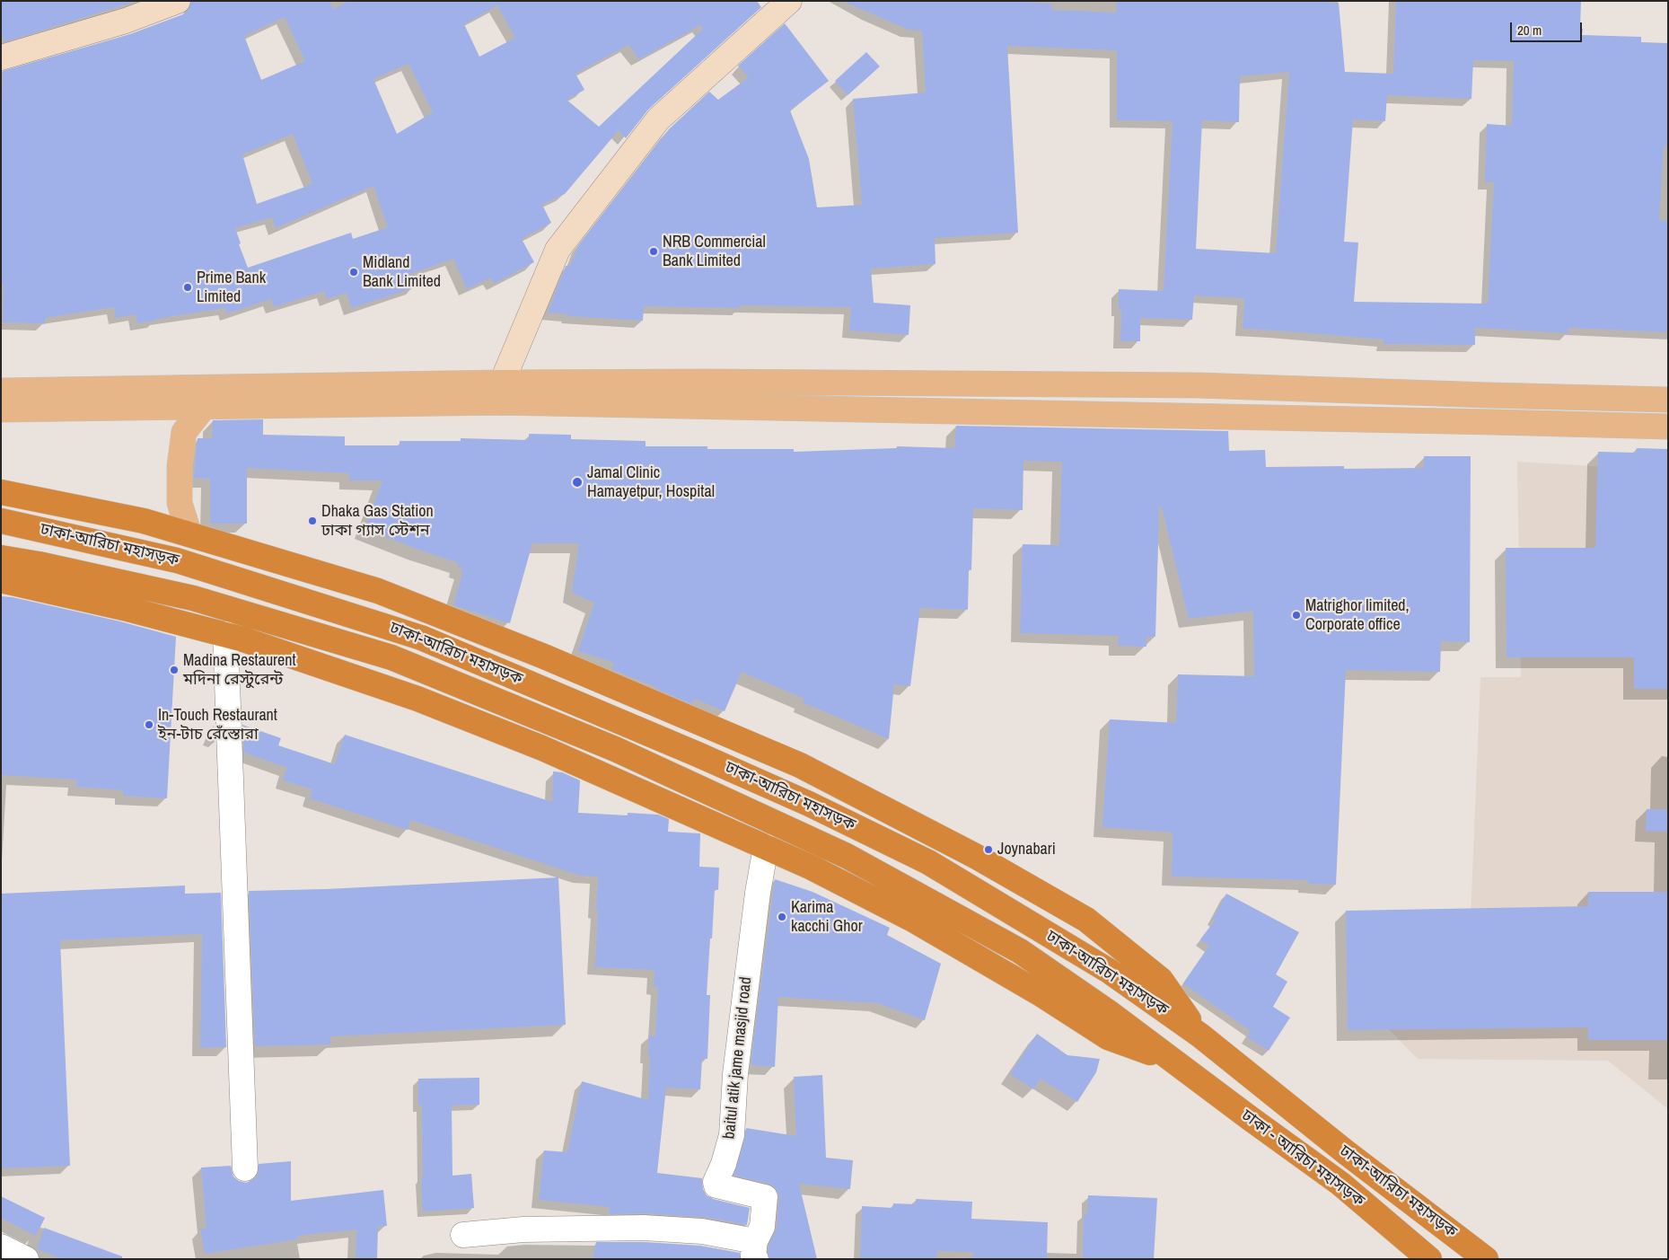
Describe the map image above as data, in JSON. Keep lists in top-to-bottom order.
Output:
{
  "streets": {
    "highway": ["ঢাকা-আরিচা মহাসড়ক", "ঢাকা - আরিচা মহাসড়ক"],
    "street": ["baitul atik jame masjid road"]
  },
  "crossings": [
    ["ঢাকা-আরিচা মহাসড়ক", "ঢাকা - আরিচা মহাসড়ক"]
  ],
  "places": [
    "NRB Commercial Bank Limited",
    "Midland Bank Limited",
    "Prime Bank Limited",
    "Jamal Clinic Hamayetpur, Hospital",
    "Dhaka Gas Station ঢাকা গ্যাস স্টেশন",
    "Matrighor limited, Corporate office",
    "Madina Restaurent মদিনা রেস্টুরেন্ট",
    "In-Touch Restaurant ইন-টাচ রেঁস্তোরা",
    "Joynabari",
    "Karima kacchi Ghor"
  ],
  "scale_bar": "20 m"
}
